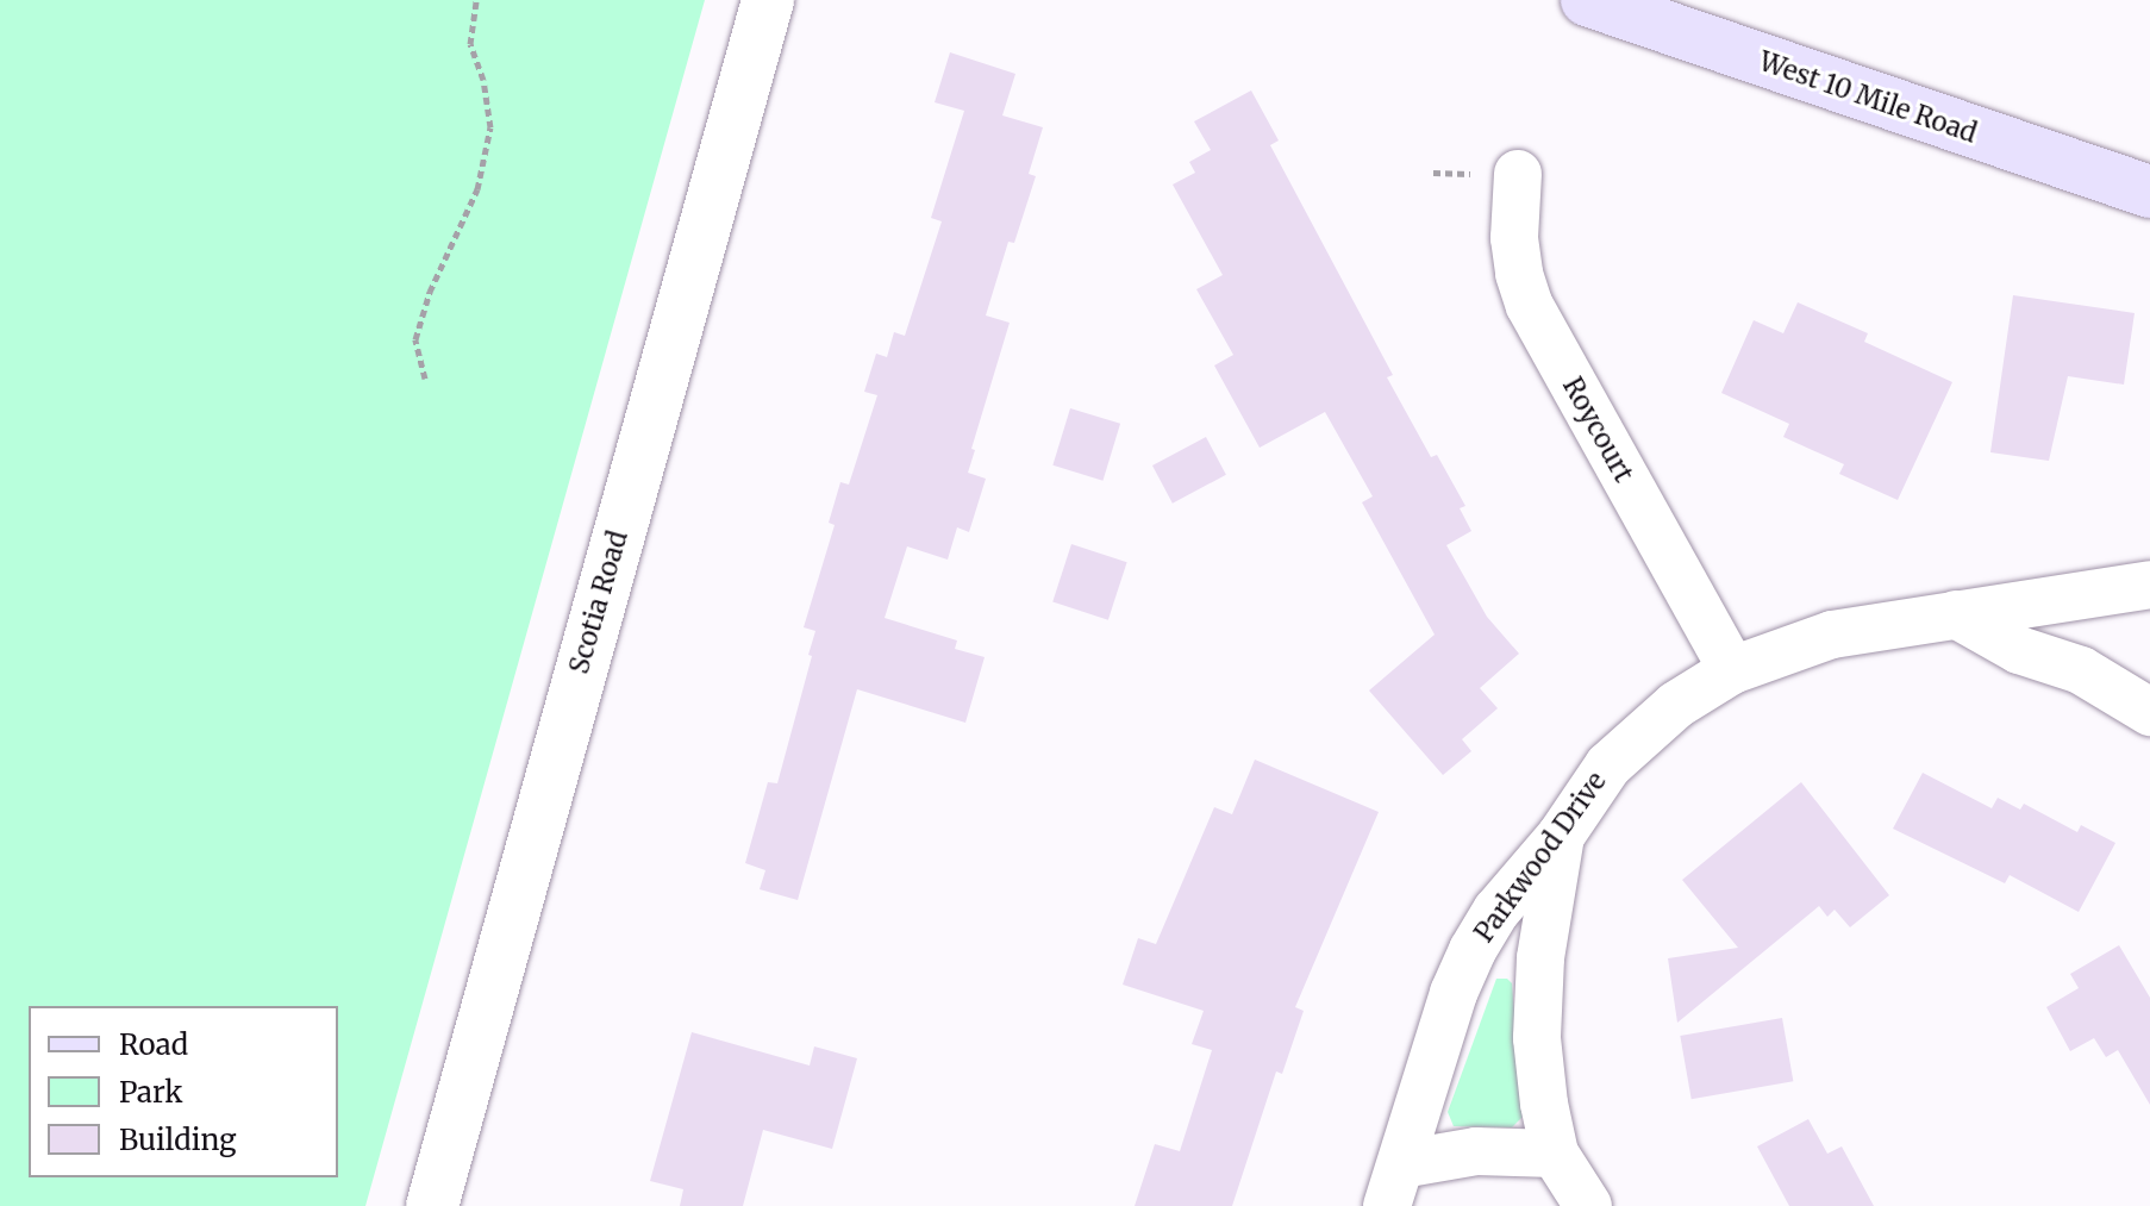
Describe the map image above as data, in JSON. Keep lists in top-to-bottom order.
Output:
{
  "streets": {
    "main road": ["West 10 Mile Road"],
    "street": ["Roycourt", "Scotia Road", "Parkwood Drive"]
  },
  "crossings": [
    ["Roycourt", "Parkwood Drive"]
  ],
  "legend": ["Road", "Park", "Building"]
}
